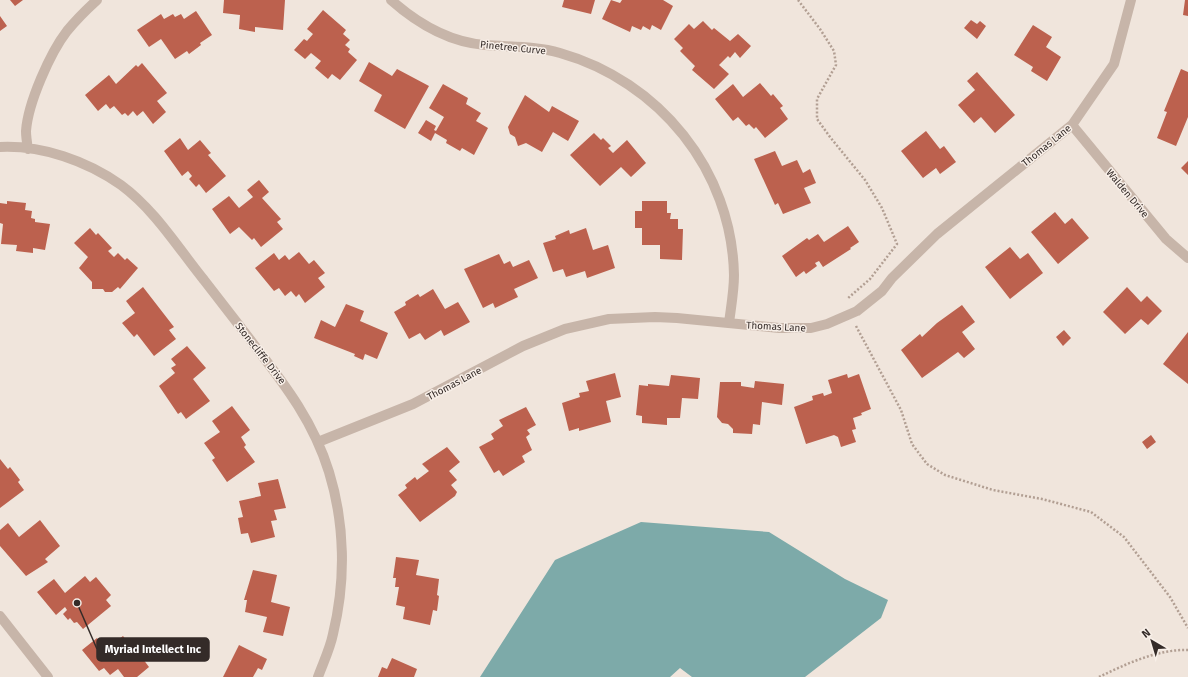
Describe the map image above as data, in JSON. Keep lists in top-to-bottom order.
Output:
{
  "streets": {
    "street": [
      "Pinetree Curve",
      "Thomas Lane",
      "Walden Drive",
      "Stonecliffe Drive"
    ]
  },
  "crossings": [
    ["Pinetree Curve", "Thomas Lane"],
    ["Thomas Lane", "Walden Drive"],
    ["Thomas Lane", "Stonecliffe Drive"]
  ],
  "places": ["Myriad Intellect Inc"],
  "north": "top left"
}
